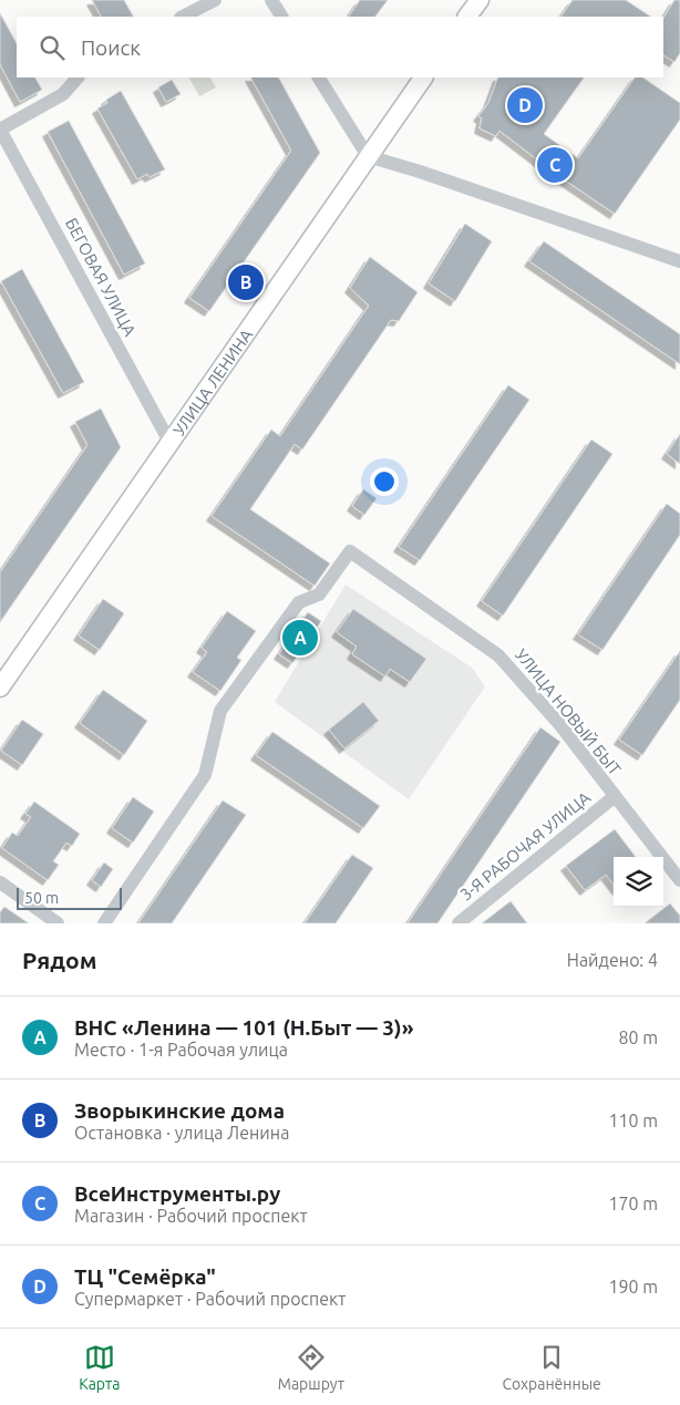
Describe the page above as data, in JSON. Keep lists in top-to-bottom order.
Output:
{
  "streets": {
    "main road": ["УЛИЦА ЛЕНИНА"],
    "street": ["БЕГОВАЯ УЛИЦА", "УЛИЦА НОВЫЙ БЫТ", "3-Я РАБОЧАЯ УЛИЦА"]
  },
  "crossings": [
    ["БЕГОВАЯ УЛИЦА", "УЛИЦА ЛЕНИНА"],
    ["УЛИЦА НОВЫЙ БЫТ", "3-Я РАБОЧАЯ УЛИЦА"]
  ],
  "scale_bar": "50 m",
  "page": {
    "search": "Поиск",
    "pins": [
      "D",
      "C",
      "B",
      "A"
    ],
    "scale": "50 m",
    "heading": ["Рядом", "Найдено: 4"],
    "list": [
      {
        "mark": "A",
        "name": "ВНС «Ленина — 101 (Н.Быт — 3)»",
        "note": "Место · 1-я Рабочая улица",
        "value": "80 m"
      },
      {
        "mark": "B",
        "name": "Зворыкинские дома",
        "note": "Остановка · улица Ленина",
        "value": "110 m"
      },
      {
        "mark": "C",
        "name": "ВсеИнструменты.ру",
        "note": "Магазин · Рабочий проспект",
        "value": "170 m"
      },
      {
        "mark": "D",
        "name": "ТЦ \"Семёрка\"",
        "note": "Супермаркет · Рабочий проспект",
        "value": "190 m"
      }
    ],
    "nav": ["Карта", "Маршрут", "Сохранённые"]
  }
}
